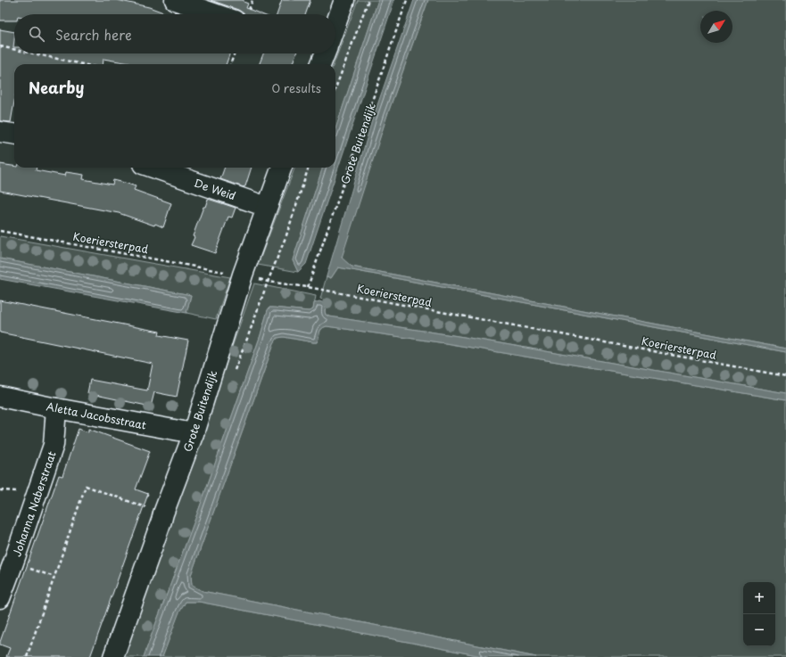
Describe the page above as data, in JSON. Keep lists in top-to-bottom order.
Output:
{
  "streets": {
    "street": [
      "Grote Buitendijk",
      "De Weid",
      "Aletta Jacobsstraat",
      "Johanna Naberstraat"
    ],
    "path": ["Koeriersterpad"]
  },
  "crossings": [
    ["Grote Buitendijk", "De Weid"],
    ["Grote Buitendijk", "Koeriersterpad"],
    ["Grote Buitendijk", "Aletta Jacobsstraat"],
    ["Aletta Jacobsstraat", "Johanna Naberstraat"]
  ],
  "north": "top right",
  "page": {
    "search": "Search here",
    "heading": ["Nearby", "0 results"],
    "map_buttons": ["+", "−"]
  }
}
